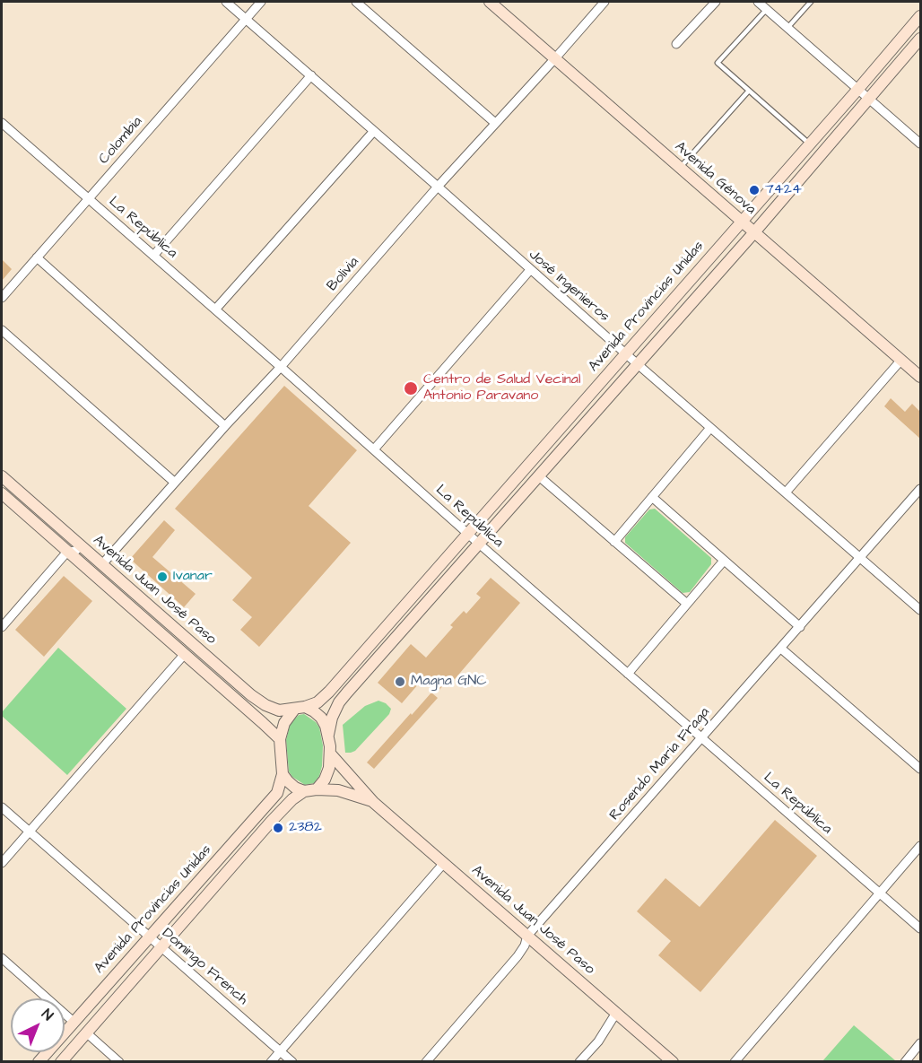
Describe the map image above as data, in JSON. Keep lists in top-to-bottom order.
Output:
{
  "streets": {
    "main road": ["Avenida Génova", "Avenida Provincias Unidas", "Avenida Juan José Paso"],
    "street": [
      "Colombia",
      "La República",
      "Bolivia",
      "José Ingenieros",
      "Rosendo María Fraga",
      "Domingo French"
    ]
  },
  "crossings": [
    ["Colombia", "La República"],
    ["Colombia", "José Ingenieros"],
    ["Avenida Génova", "Bolivia"],
    ["Avenida Génova", "Avenida Provincias Unidas"],
    ["La República", "Bolivia"],
    ["La República", "Avenida Provincias Unidas"],
    ["La República", "Rosendo María Fraga"],
    ["Bolivia", "José Ingenieros"],
    ["Bolivia", "Avenida Juan José Paso"],
    ["José Ingenieros", "Avenida Provincias Unidas"],
    ["José Ingenieros", "Rosendo María Fraga"],
    ["Avenida Provincias Unidas", "Avenida Juan José Paso"],
    ["Avenida Provincias Unidas", "Domingo French"],
    ["Avenida Juan José Paso", "Rosendo María Fraga"]
  ],
  "places": [
    "7424",
    "Centro de Salud Vecinal Antonio Paravano",
    "Ivanar",
    "Magna GNC",
    "2382"
  ],
  "north": "top right"
}
